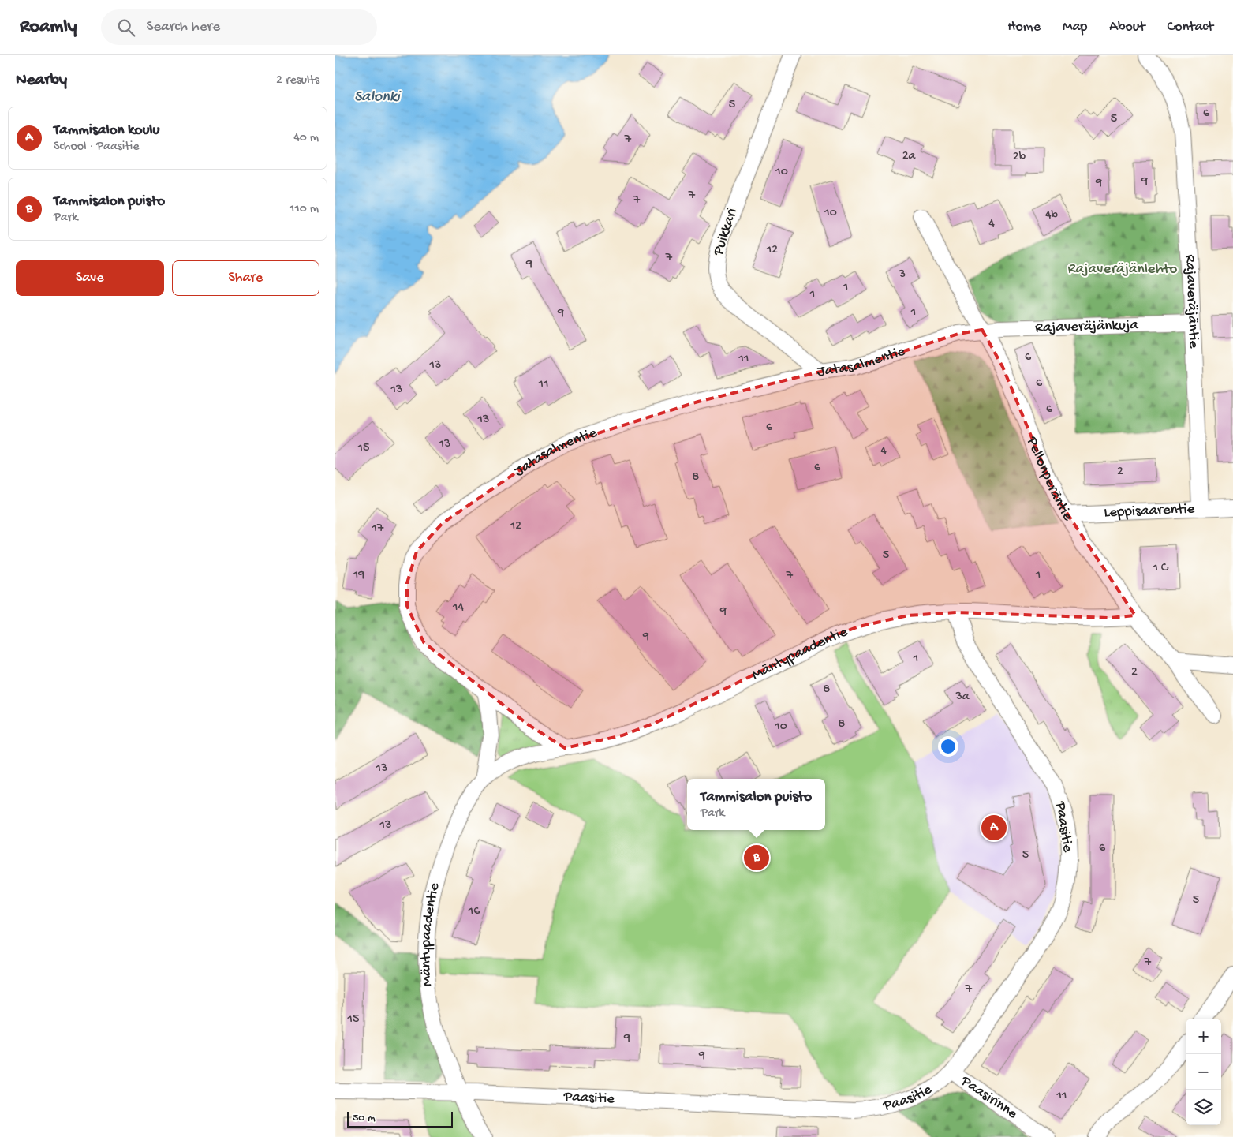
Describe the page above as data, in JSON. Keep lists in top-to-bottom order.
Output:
{
  "streets": {
    "street": [
      "Puikkari",
      "Rajaveräjäntie",
      "Rajaveräjänkuja",
      "Jatasalmentie",
      "Pellonperäntie",
      "Leppisaarentie",
      "Mäntypaadentie",
      "Paasitie",
      "Paasirinne"
    ]
  },
  "crossings": [
    ["Puikkari", "Jatasalmentie"],
    ["Rajaveräjäntie", "Rajaveräjänkuja"],
    ["Rajaveräjäntie", "Leppisaarentie"],
    ["Rajaveräjänkuja", "Jatasalmentie"],
    ["Rajaveräjänkuja", "Pellonperäntie"],
    ["Jatasalmentie", "Pellonperäntie"],
    ["Jatasalmentie", "Mäntypaadentie"],
    ["Pellonperäntie", "Leppisaarentie"],
    ["Pellonperäntie", "Mäntypaadentie"],
    ["Mäntypaadentie", "Paasitie"],
    ["Paasitie", "Paasirinne"]
  ],
  "water": ["Salonki"],
  "parks": ["Rajaveräjänlehto"],
  "house_numbers": [
    "5",
    "6",
    "5",
    "7",
    "2a",
    "2b",
    "10",
    "9",
    "9",
    "7",
    "7",
    "10",
    "4b",
    "4",
    "12",
    "7",
    "9",
    "3",
    "1",
    "1",
    "1",
    "9",
    "6",
    "11",
    "13",
    "6",
    "11",
    "13",
    "6",
    "13",
    "6",
    "13",
    "15",
    "4",
    "6",
    "2",
    "8",
    "12",
    "17",
    "5",
    "1 C",
    "19",
    "1",
    "7",
    "14",
    "9",
    "9",
    "1",
    "2",
    "8",
    "3a",
    "8",
    "10",
    "13",
    "13",
    "6",
    "5",
    "5",
    "16",
    "7",
    "7",
    "15",
    "9",
    "9",
    "11"
  ],
  "scale_bar": "50 m",
  "page": {
    "header": "Roamly",
    "search": "Search here",
    "nav": [
      "Home",
      "Map",
      "About",
      "Contact"
    ],
    "heading": ["Nearby", "2 results"],
    "list": [
      {
        "mark": "A",
        "name": "Tammisalon koulu",
        "note": "School · Paasitie",
        "value": "40 m"
      },
      {
        "mark": "B",
        "name": "Tammisalon puisto",
        "note": "Park",
        "value": "110 m"
      }
    ],
    "buttons": ["Save", "Share"],
    "popup": ["Tammisalon puisto", "Park"],
    "pins": ["A", "B"],
    "map_buttons": ["+", "−"],
    "scale": "50 m"
  }
}
